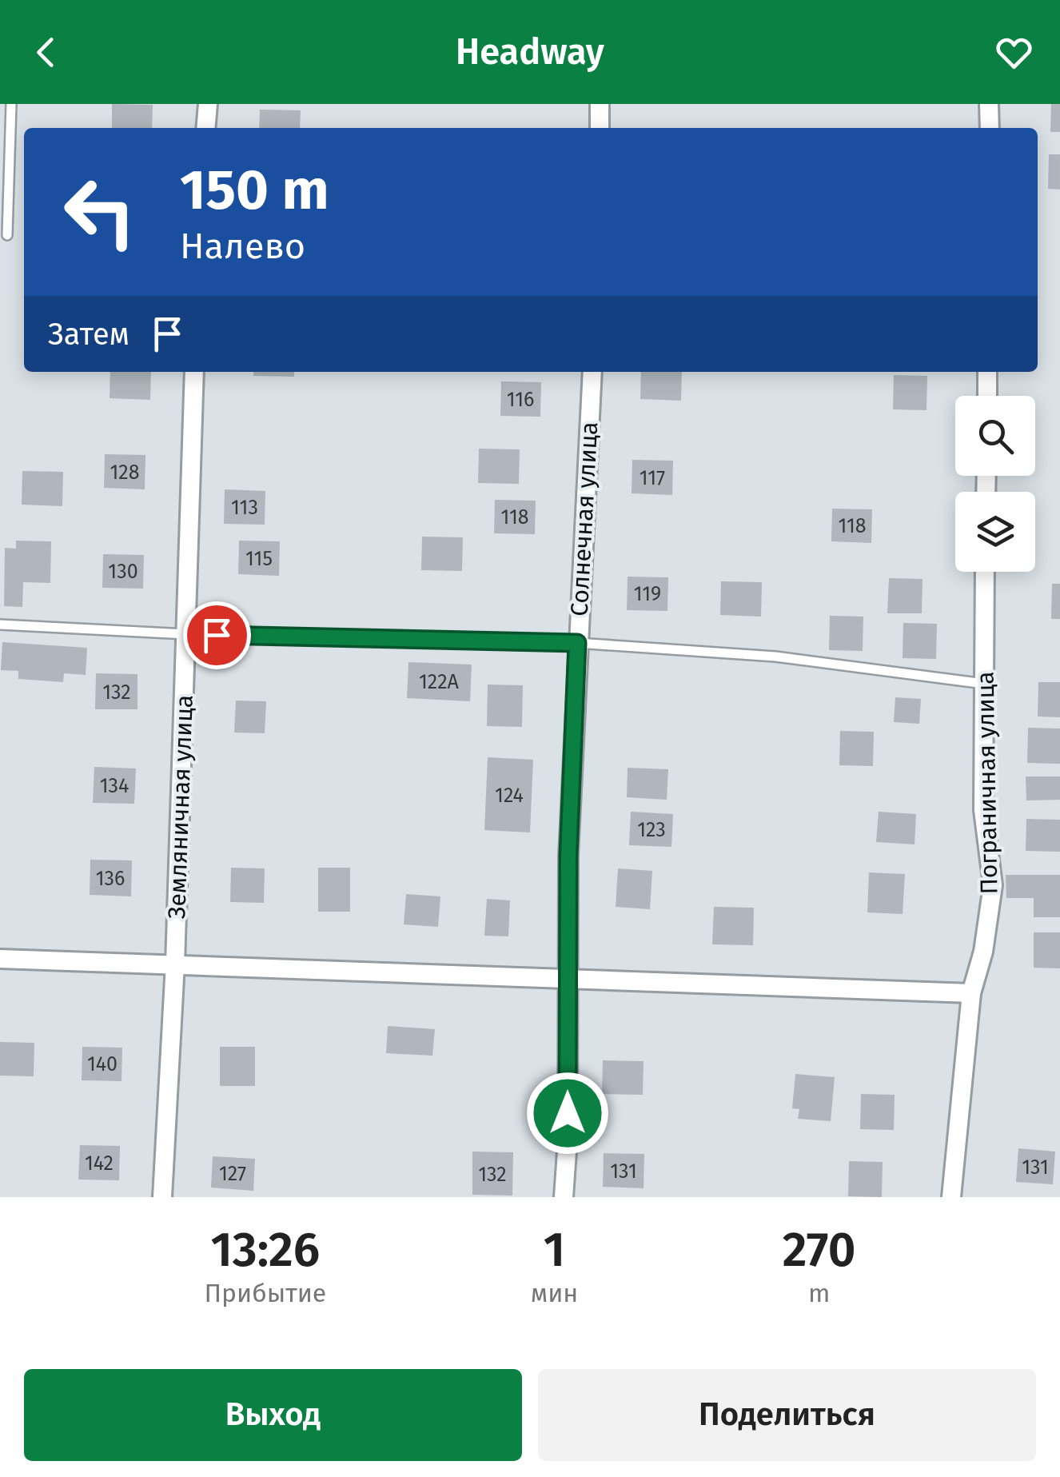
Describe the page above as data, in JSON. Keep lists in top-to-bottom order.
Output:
{
  "streets": {
    "street": ["Солнечная улица", "Пограничная улица", "Земляничная улица"]
  },
  "house_numbers": [
    "116",
    "128",
    "117",
    "113",
    "118",
    "118",
    "115",
    "130",
    "119",
    "122А",
    "132",
    "134",
    "124",
    "123",
    "136",
    "140",
    "142",
    "131",
    "131",
    "127",
    "132"
  ],
  "page": {
    "header": "Headway",
    "turn": ["150 m", "Налево"],
    "then": "Затем",
    "eta": [
      "13:26",
      "Прибытие",
      "1",
      "мин",
      "270",
      "m"
    ],
    "buttons": ["Выход", "Поделиться"]
  }
}
